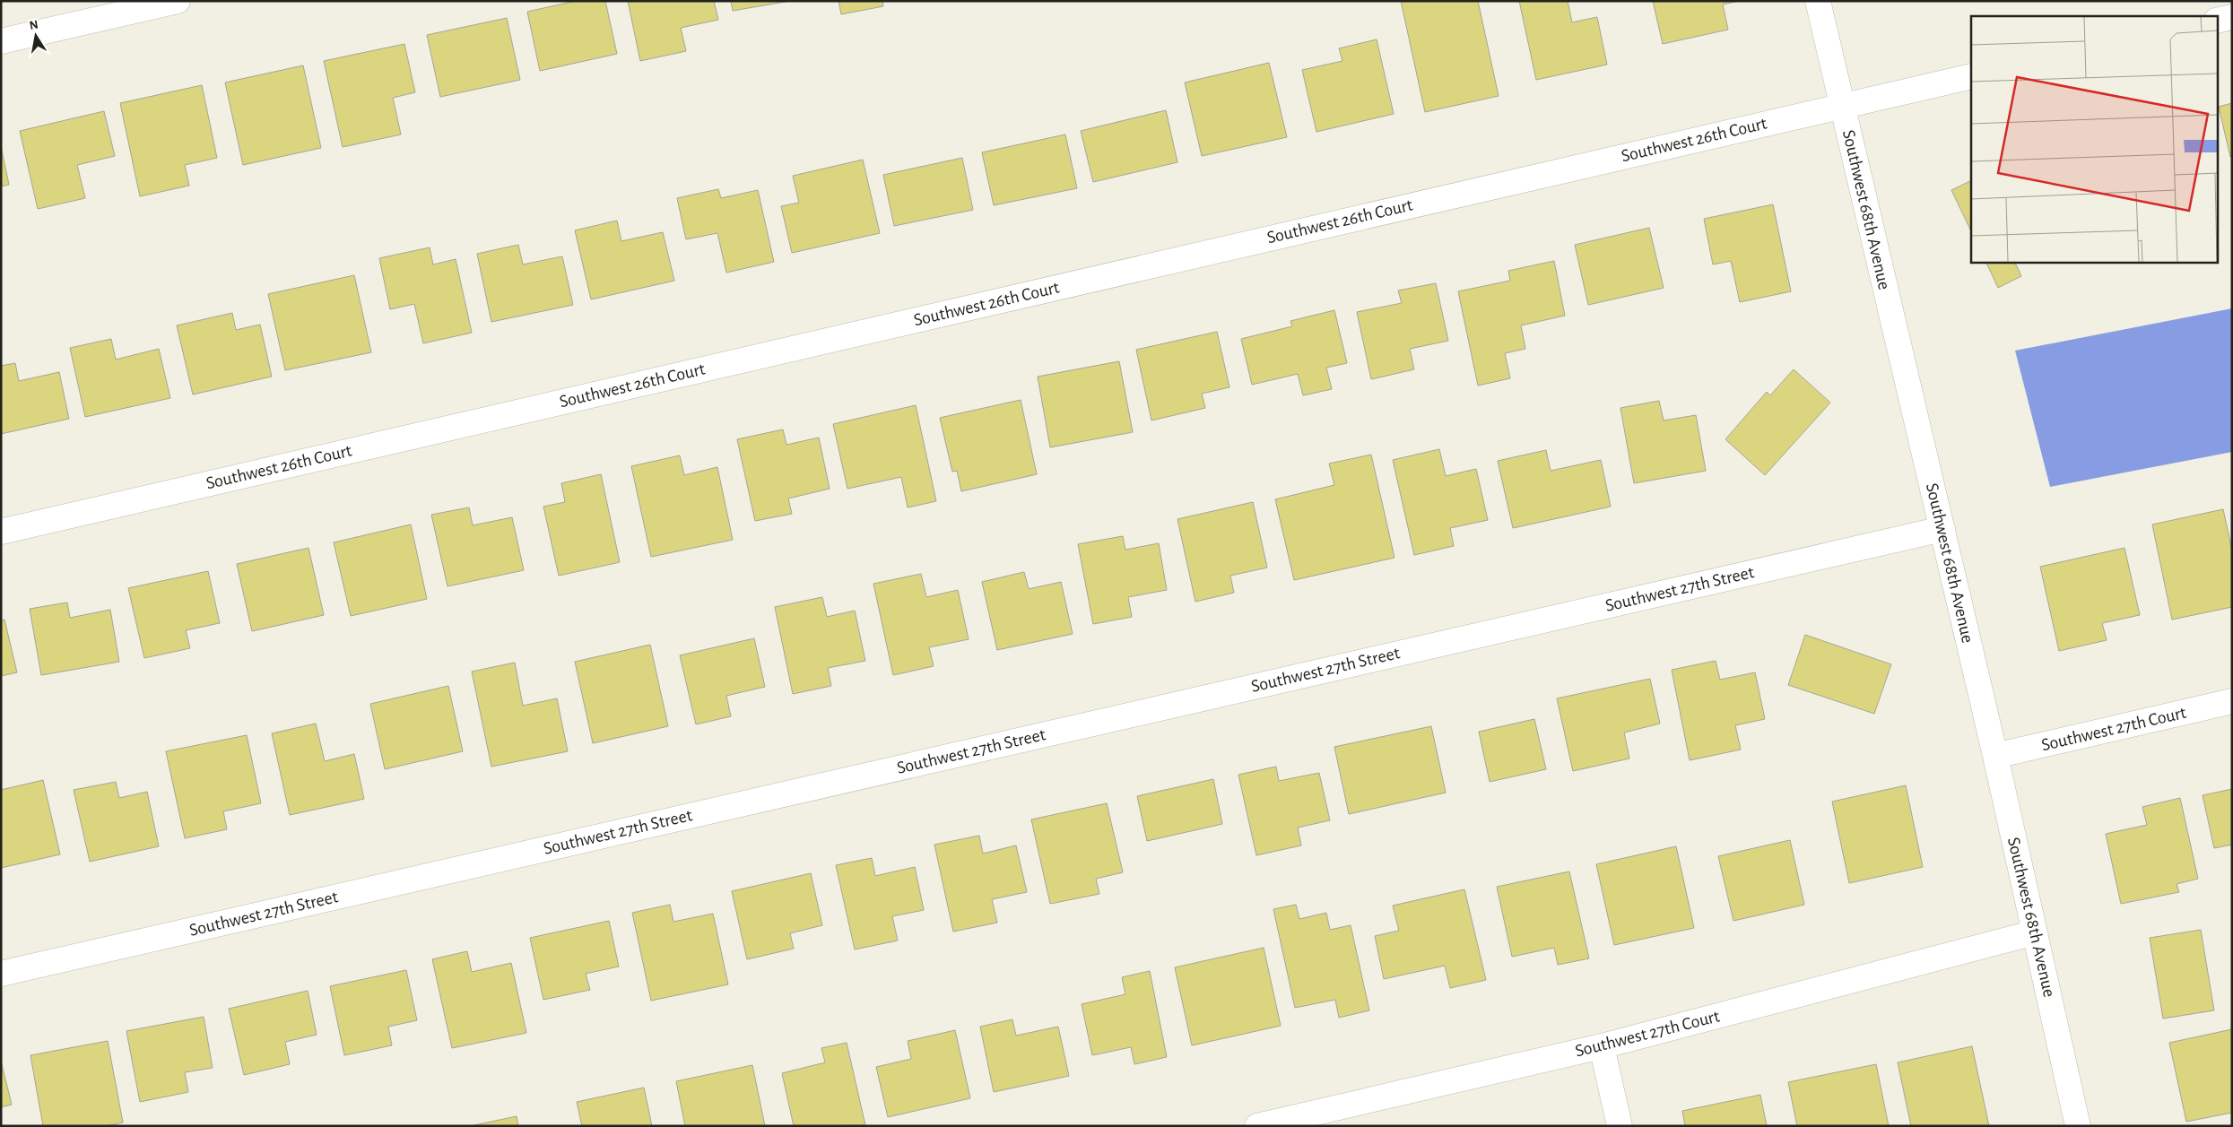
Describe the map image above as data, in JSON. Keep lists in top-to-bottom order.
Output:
{
  "streets": {
    "street": [
      "Southwest 26th Court",
      "Southwest 68th Avenue",
      "Southwest 27th Street",
      "Southwest 27th Court"
    ]
  },
  "crossings": [
    ["Southwest 26th Court", "Southwest 68th Avenue"],
    ["Southwest 68th Avenue", "Southwest 27th Street"],
    ["Southwest 68th Avenue", "Southwest 27th Court"]
  ],
  "north": "top"
}
